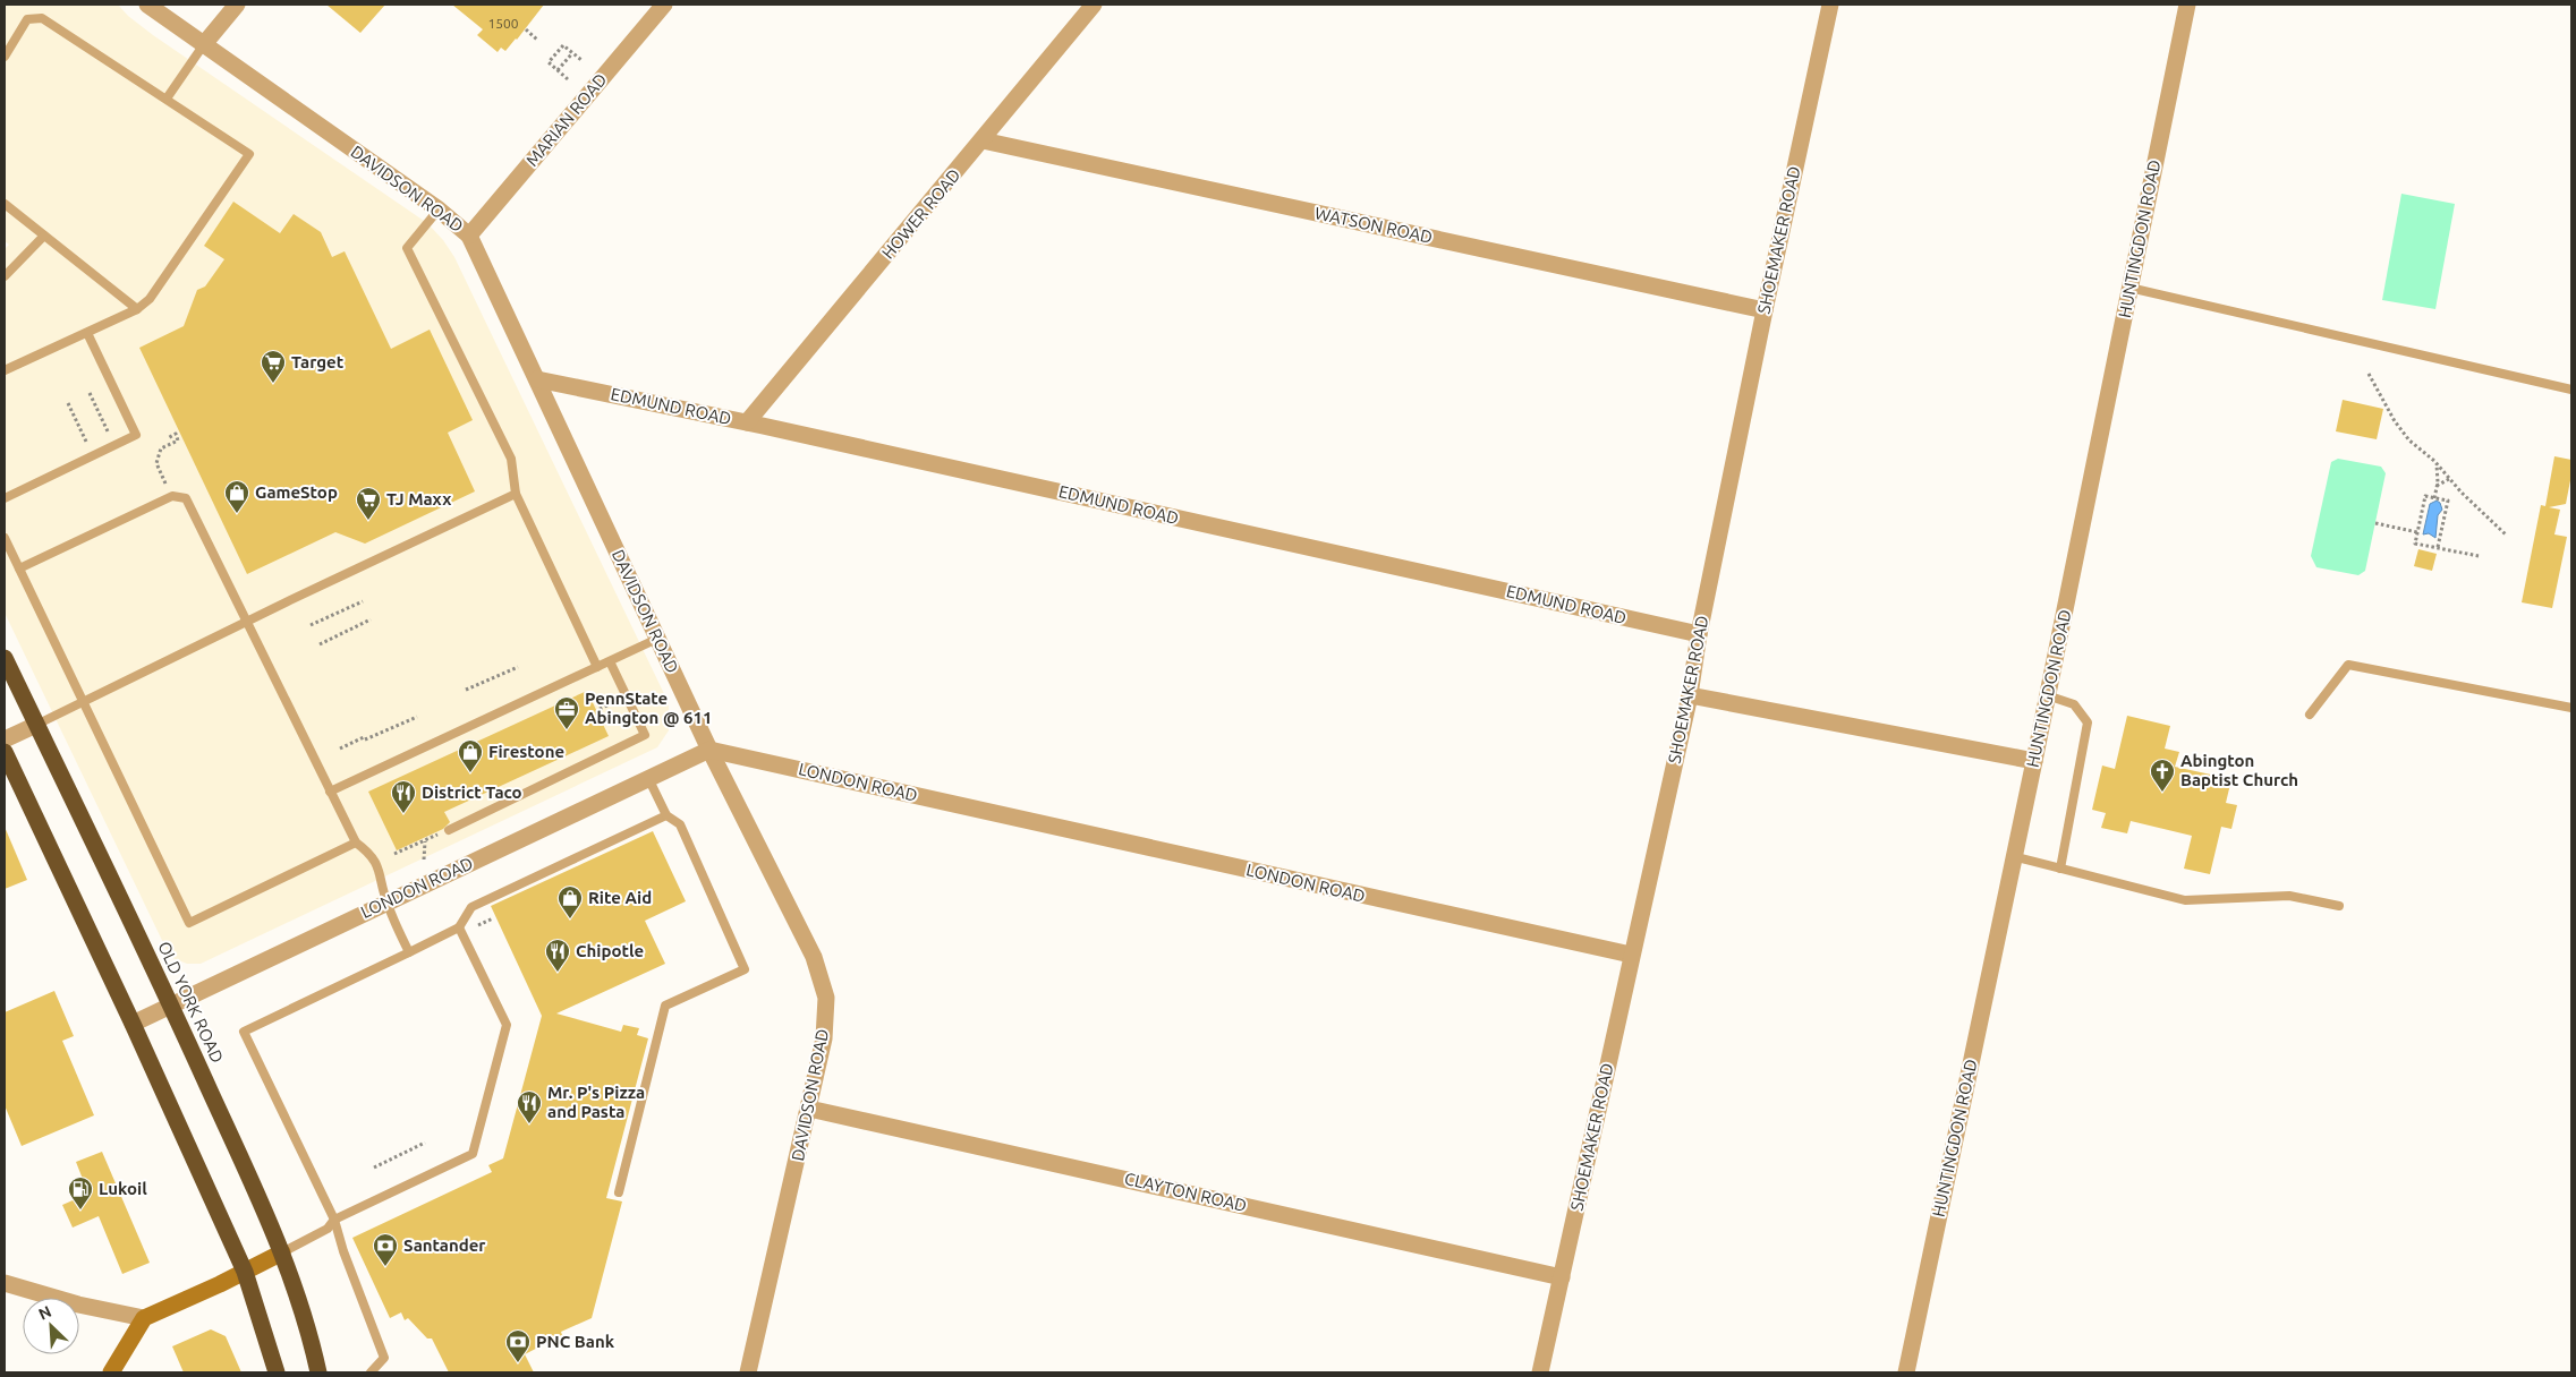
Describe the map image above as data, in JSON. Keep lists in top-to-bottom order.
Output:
{
  "streets": {
    "highway": ["OLD YORK ROAD"],
    "street": [
      "MARIAN ROAD",
      "DAVIDSON ROAD",
      "HOWER ROAD",
      "WATSON ROAD",
      "HUNTINGDON ROAD",
      "SHOEMAKER ROAD",
      "EDMUND ROAD",
      "LONDON ROAD",
      "CLAYTON ROAD"
    ]
  },
  "crossings": [
    ["MARIAN ROAD", "DAVIDSON ROAD"],
    ["DAVIDSON ROAD", "EDMUND ROAD"],
    ["DAVIDSON ROAD", "LONDON ROAD"],
    ["DAVIDSON ROAD", "CLAYTON ROAD"],
    ["HOWER ROAD", "WATSON ROAD"],
    ["HOWER ROAD", "EDMUND ROAD"],
    ["WATSON ROAD", "SHOEMAKER ROAD"],
    ["SHOEMAKER ROAD", "EDMUND ROAD"],
    ["SHOEMAKER ROAD", "LONDON ROAD"],
    ["SHOEMAKER ROAD", "CLAYTON ROAD"],
    ["LONDON ROAD", "OLD YORK ROAD"]
  ],
  "places": {
    "supermarket": ["Target", "TJ Maxx"],
    "shop": ["GameStop", "Firestone", "Rite Aid"],
    "office": ["PennState Abington @ 611"],
    "church": ["Abington Baptist Church"],
    "restaurant": ["District Taco", "Chipotle", "Mr. P's Pizza and Pasta"],
    "fuel station": ["Lukoil"],
    "bank": ["Santander", "PNC Bank"]
  },
  "house_numbers": ["1500"],
  "north": "top left"
}
